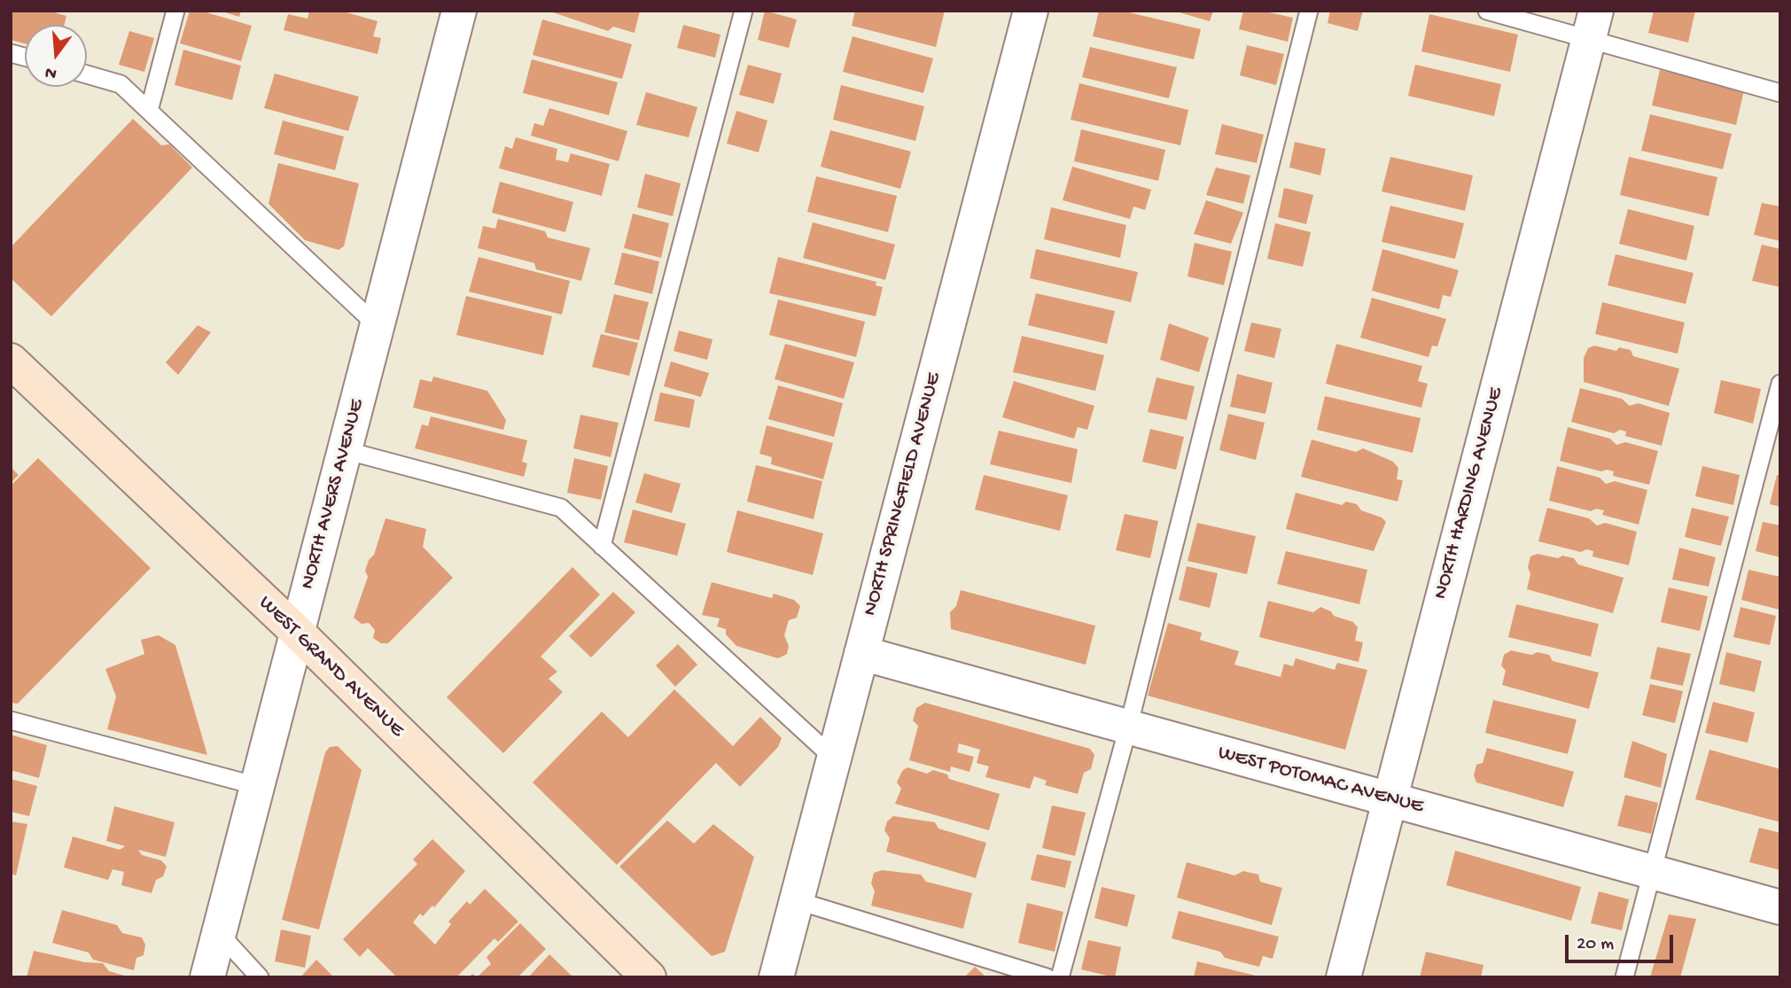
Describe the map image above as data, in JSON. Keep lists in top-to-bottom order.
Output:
{
  "streets": {
    "main road": ["WEST GRAND AVENUE"],
    "street": [
      "NORTH HARDING AVENUE",
      "NORTH AVERS AVENUE",
      "NORTH SPRINGFIELD AVENUE",
      "WEST POTOMAC AVENUE"
    ]
  },
  "crossings": [
    ["NORTH HARDING AVENUE", "WEST POTOMAC AVENUE"],
    ["NORTH AVERS AVENUE", "WEST GRAND AVENUE"],
    ["NORTH SPRINGFIELD AVENUE", "WEST POTOMAC AVENUE"]
  ],
  "scale_bar": "20 m",
  "north": "bottom"
}
